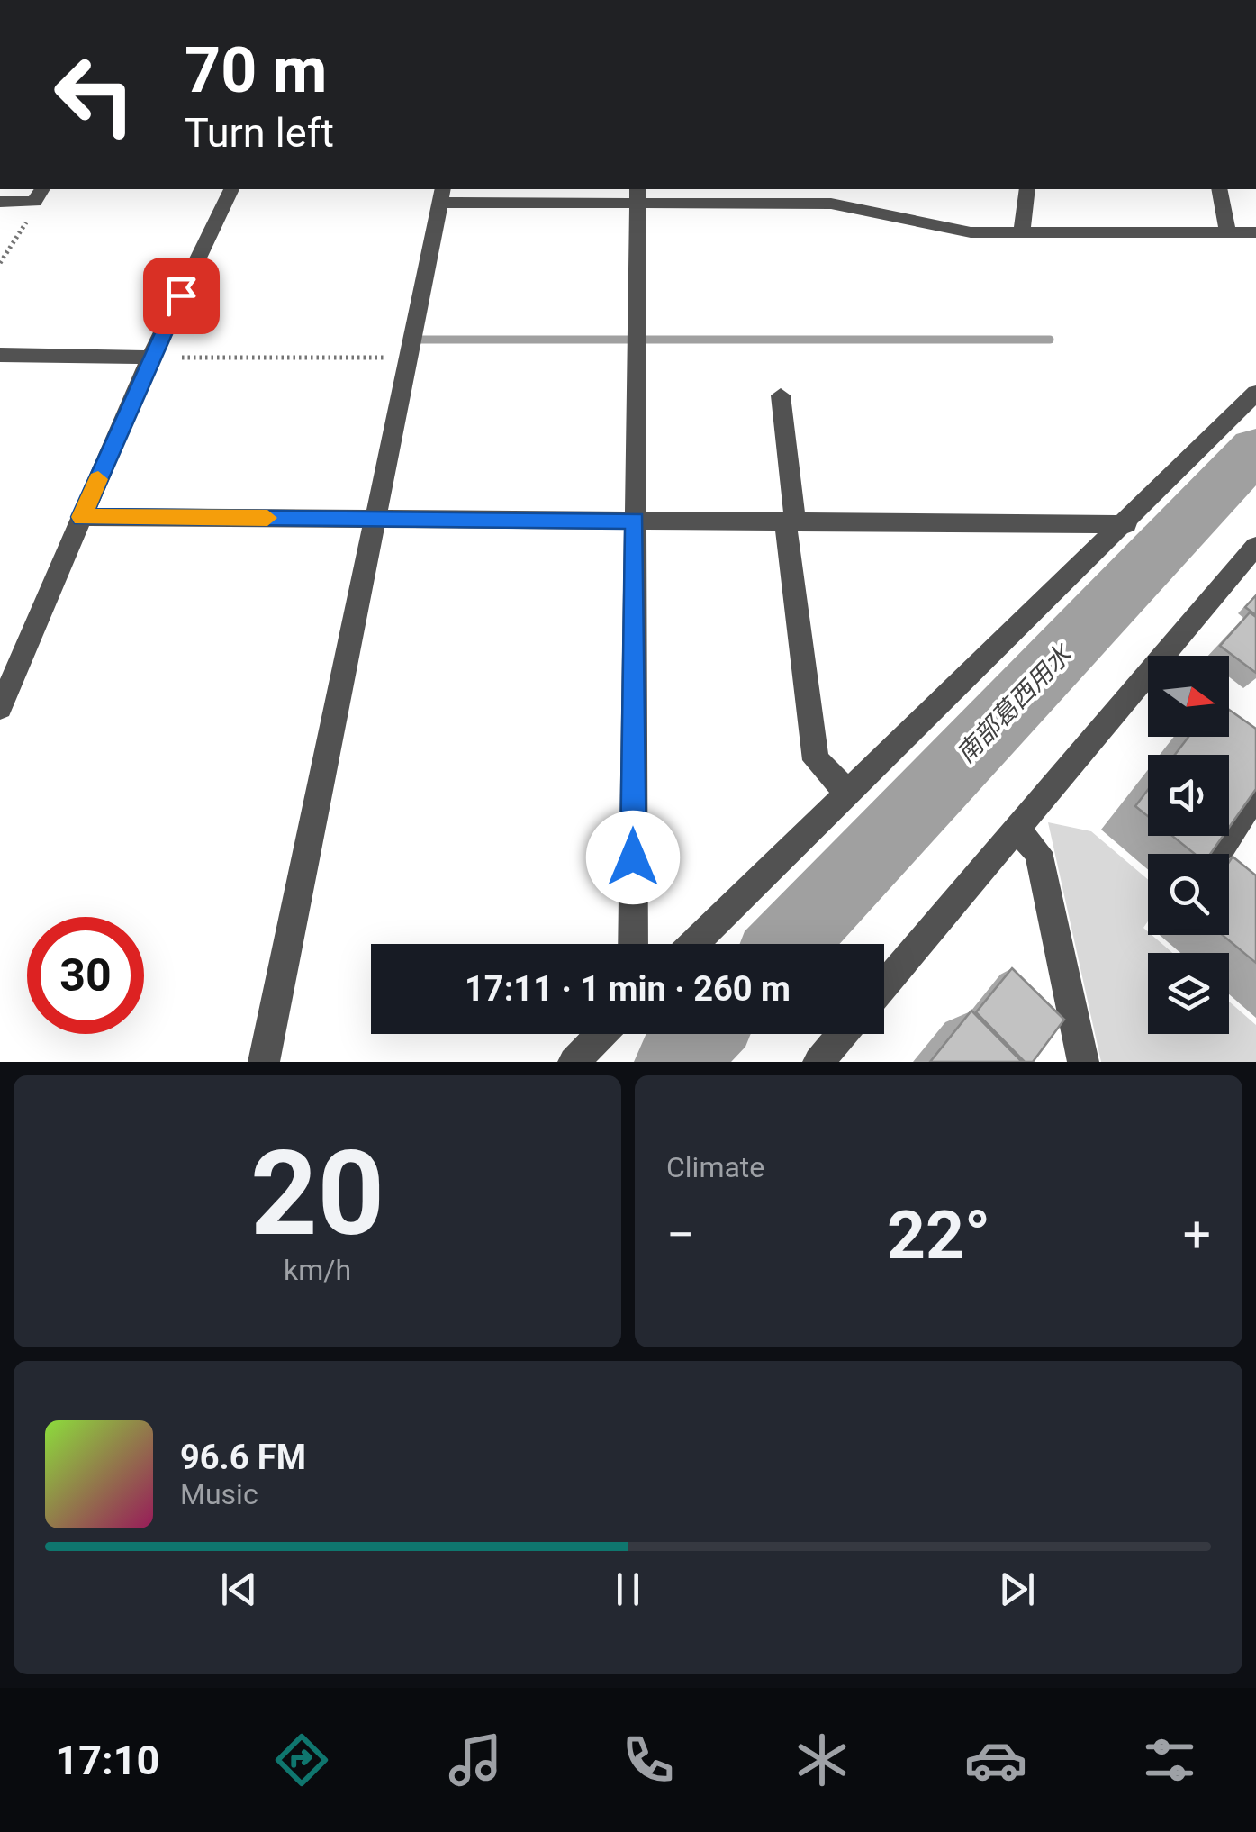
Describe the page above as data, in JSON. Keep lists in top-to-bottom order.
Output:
{
  "water": ["南部葛西用水"],
  "north": "right",
  "page": {
    "turn": ["70 m", "Turn left"],
    "limit": "30",
    "trip": "17:11 · 1 min · 260 m",
    "tile": [
      ["20", "km/h"],
      "Climate"
    ],
    "heat": ["−", "22°", "+"],
    "song": ["96.6 FM", "Music"],
    "tabs": "17:10"
  }
}
